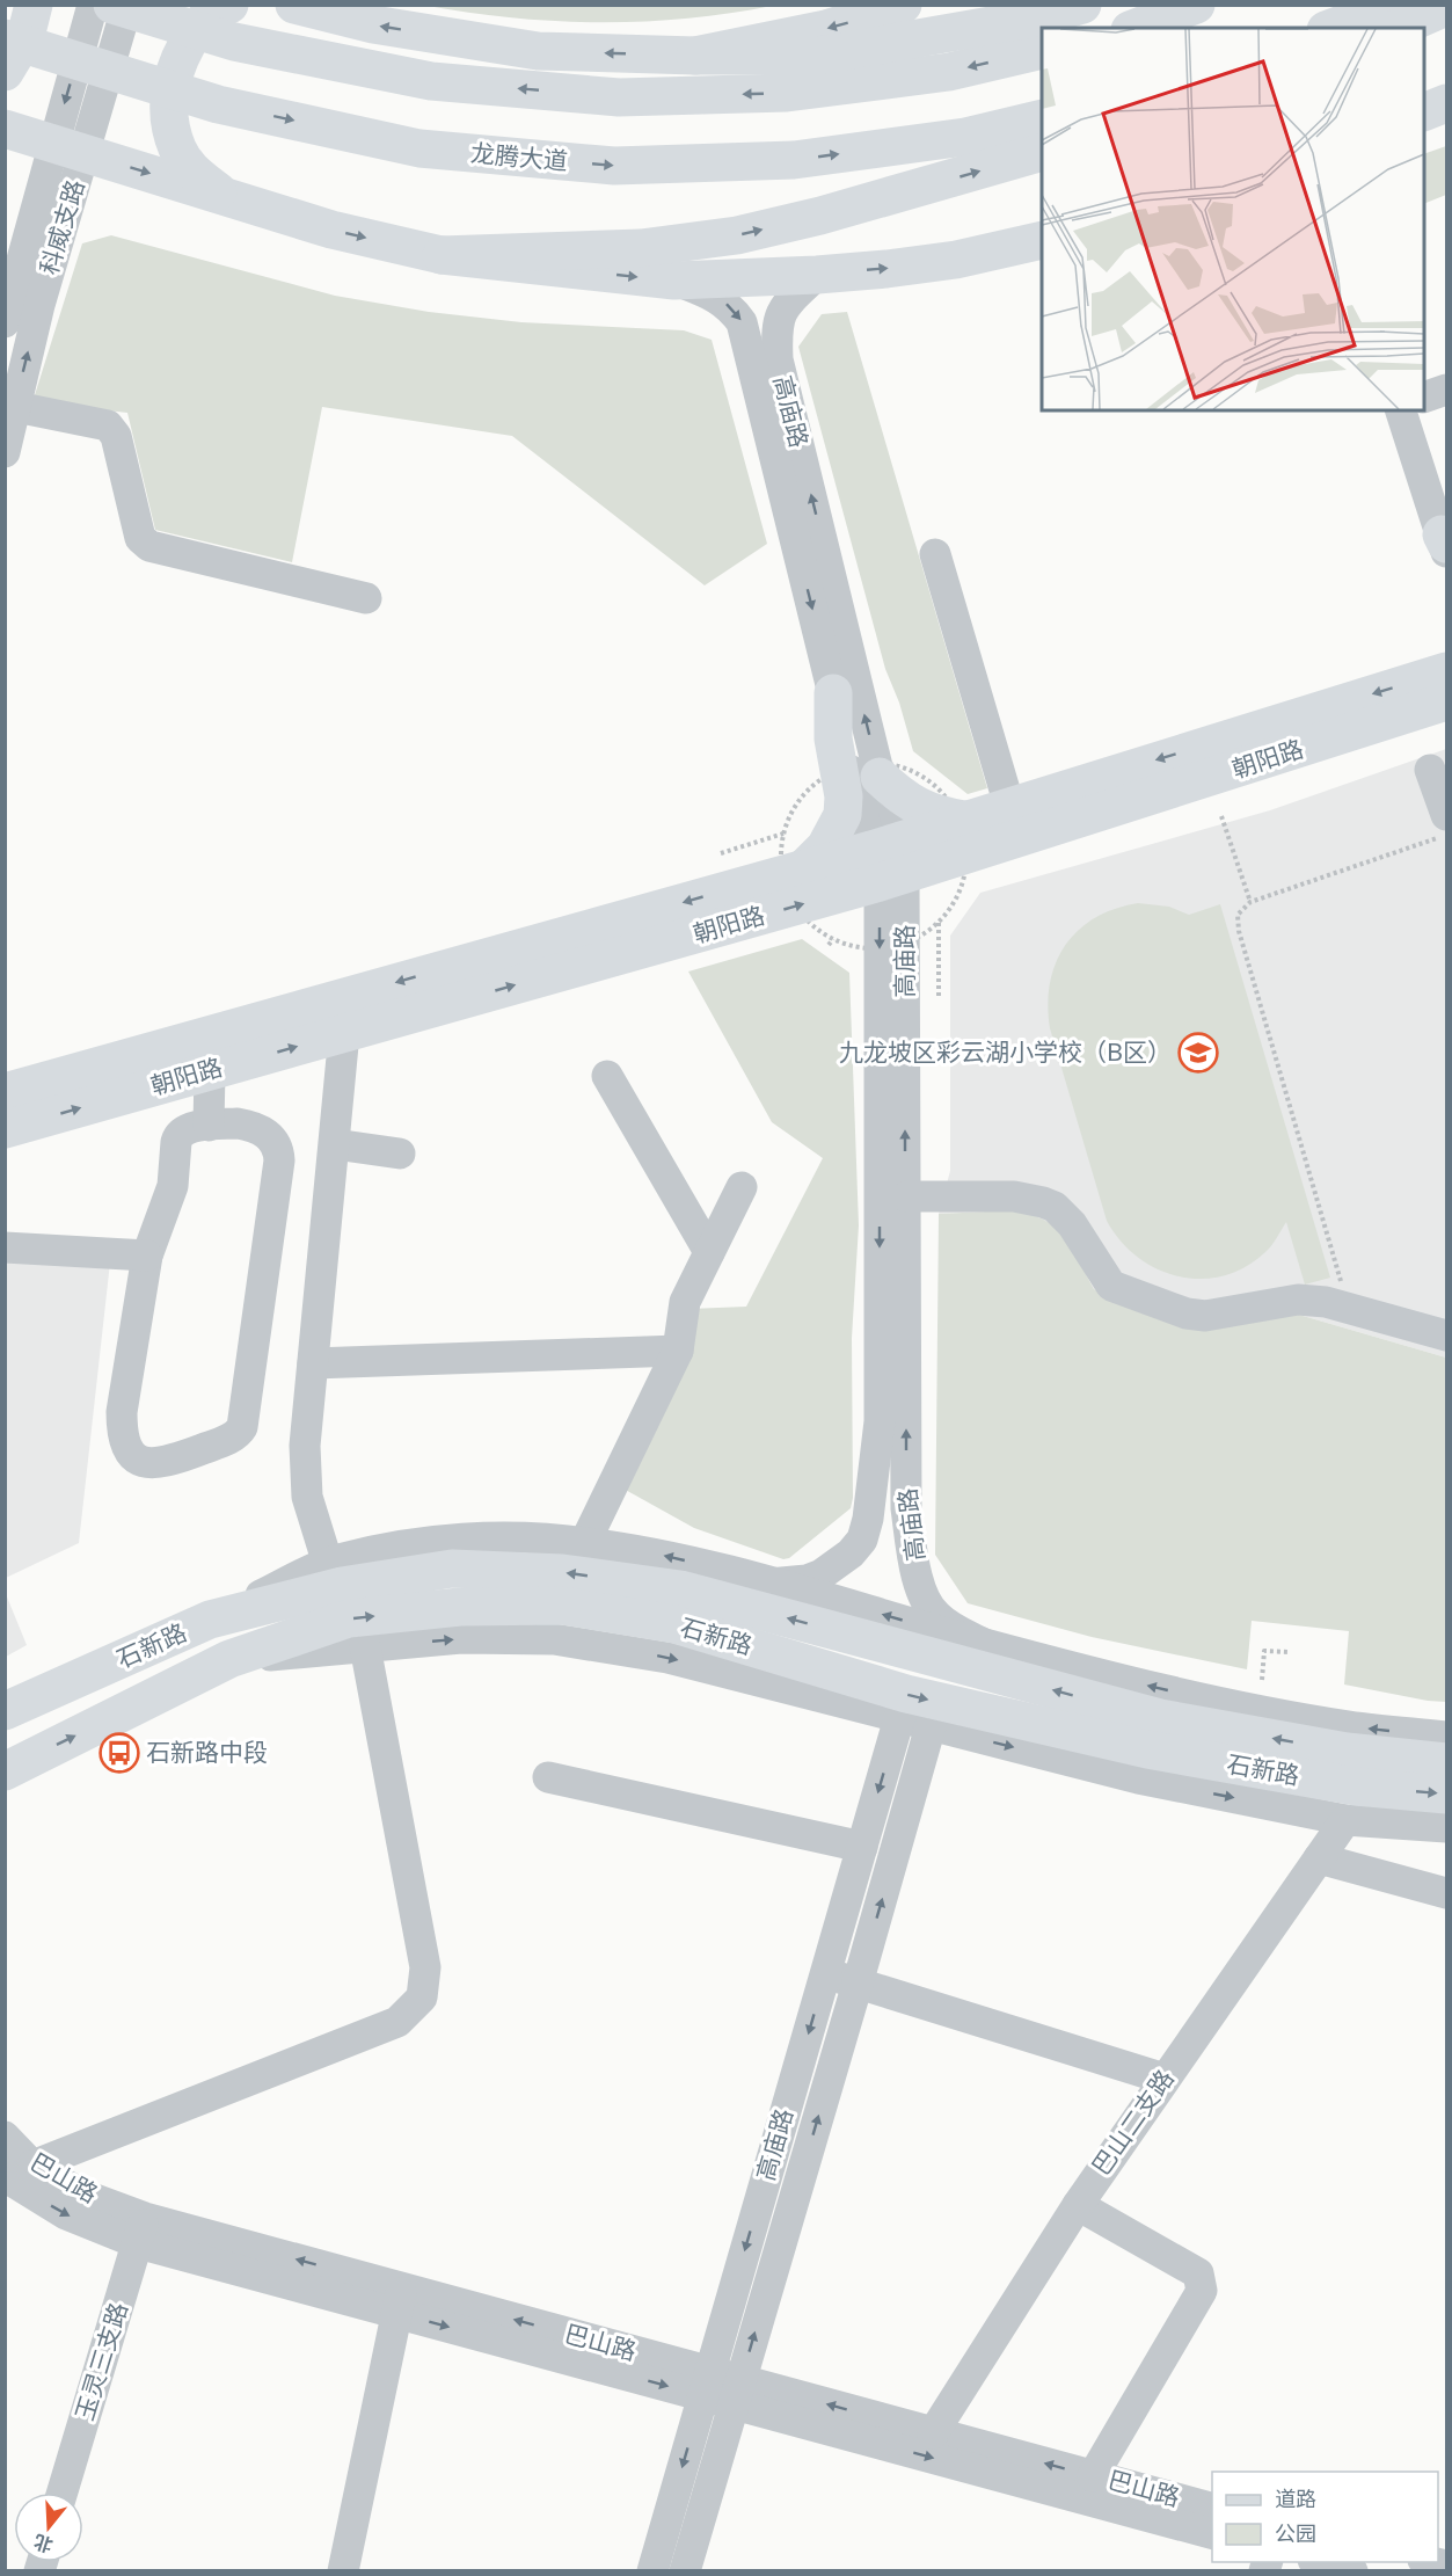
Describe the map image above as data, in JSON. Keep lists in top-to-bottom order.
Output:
{
  "streets": {
    "main road": ["龙腾大道", "朝阳路", "石新路"],
    "street": [
      "科威支路",
      "高庙路",
      "巴山二支路",
      "巴山路",
      "玉灵三支路"
    ]
  },
  "crossings": [
    ["高庙路", "朝阳路"],
    ["高庙路", "巴山路"],
    ["巴山二支路", "巴山路"],
    ["巴山路", "玉灵三支路"]
  ],
  "places": {
    "school or university": ["九龙坡区彩云湖小学校（B区）"],
    "bus stop": ["石新路中段"]
  },
  "legend": ["道路", "公园"],
  "north": "bottom"
}
